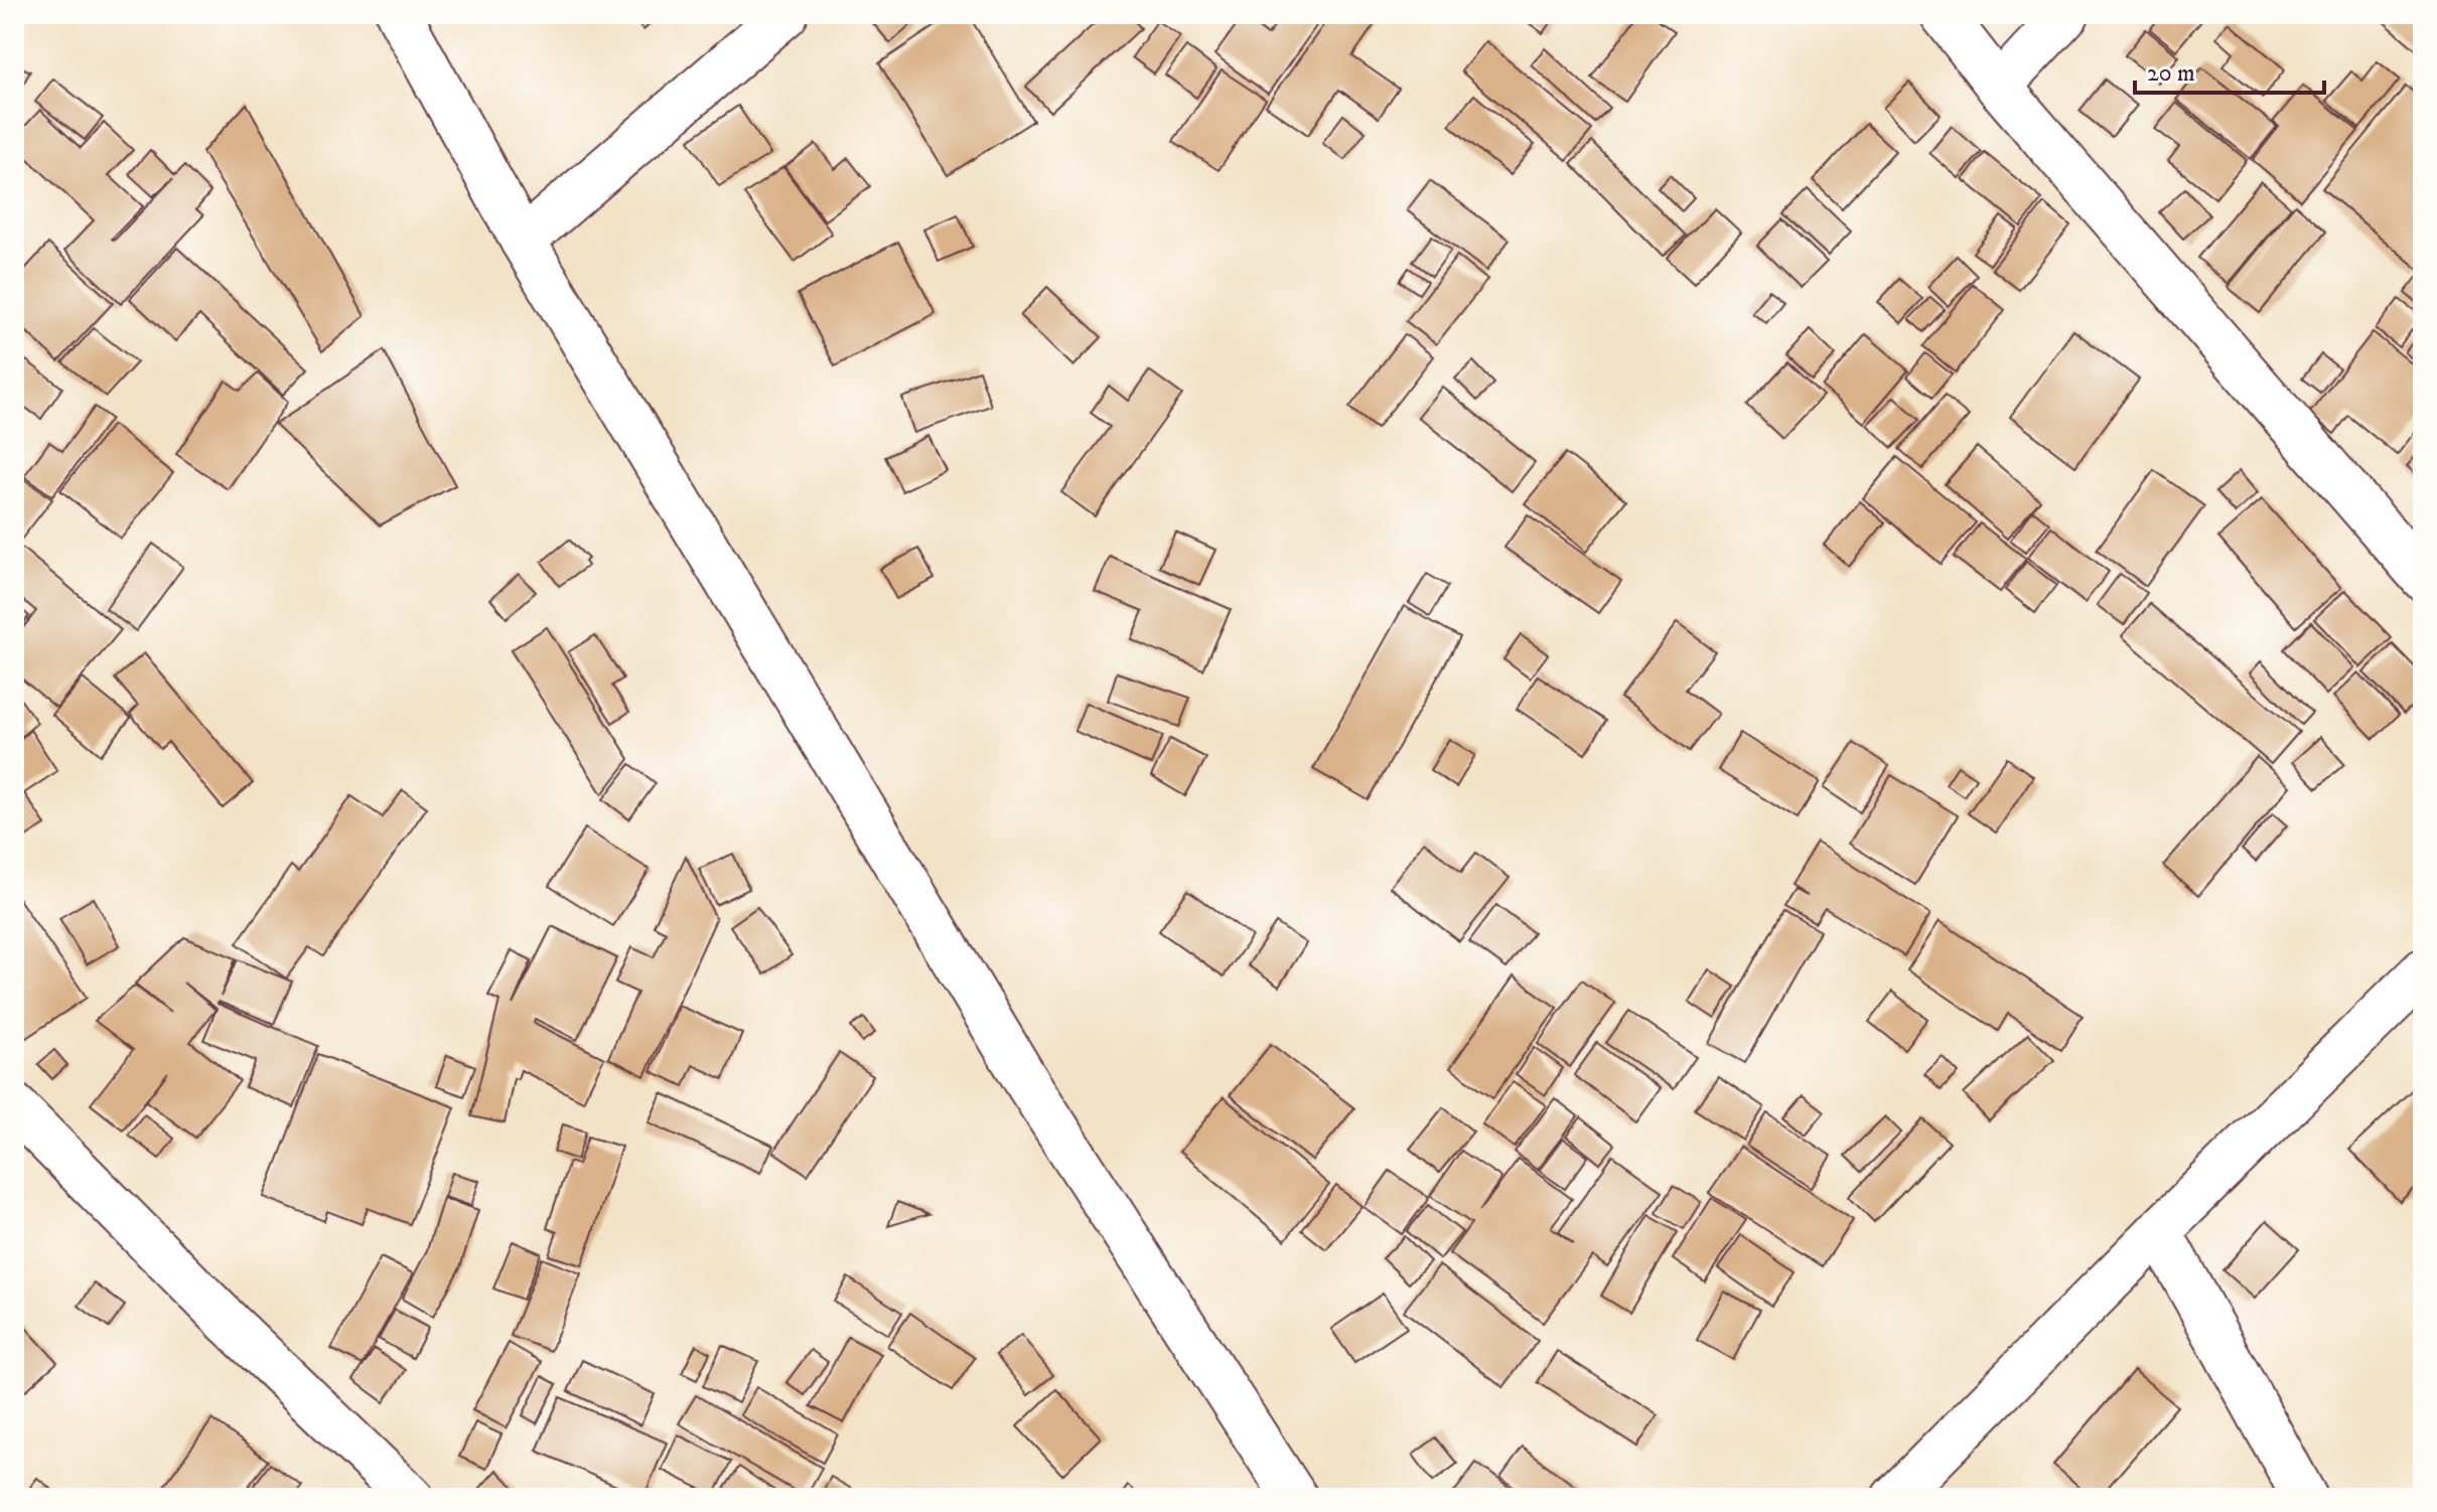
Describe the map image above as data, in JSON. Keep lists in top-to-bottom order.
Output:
{
  "scale_bar": "20 m"
}
